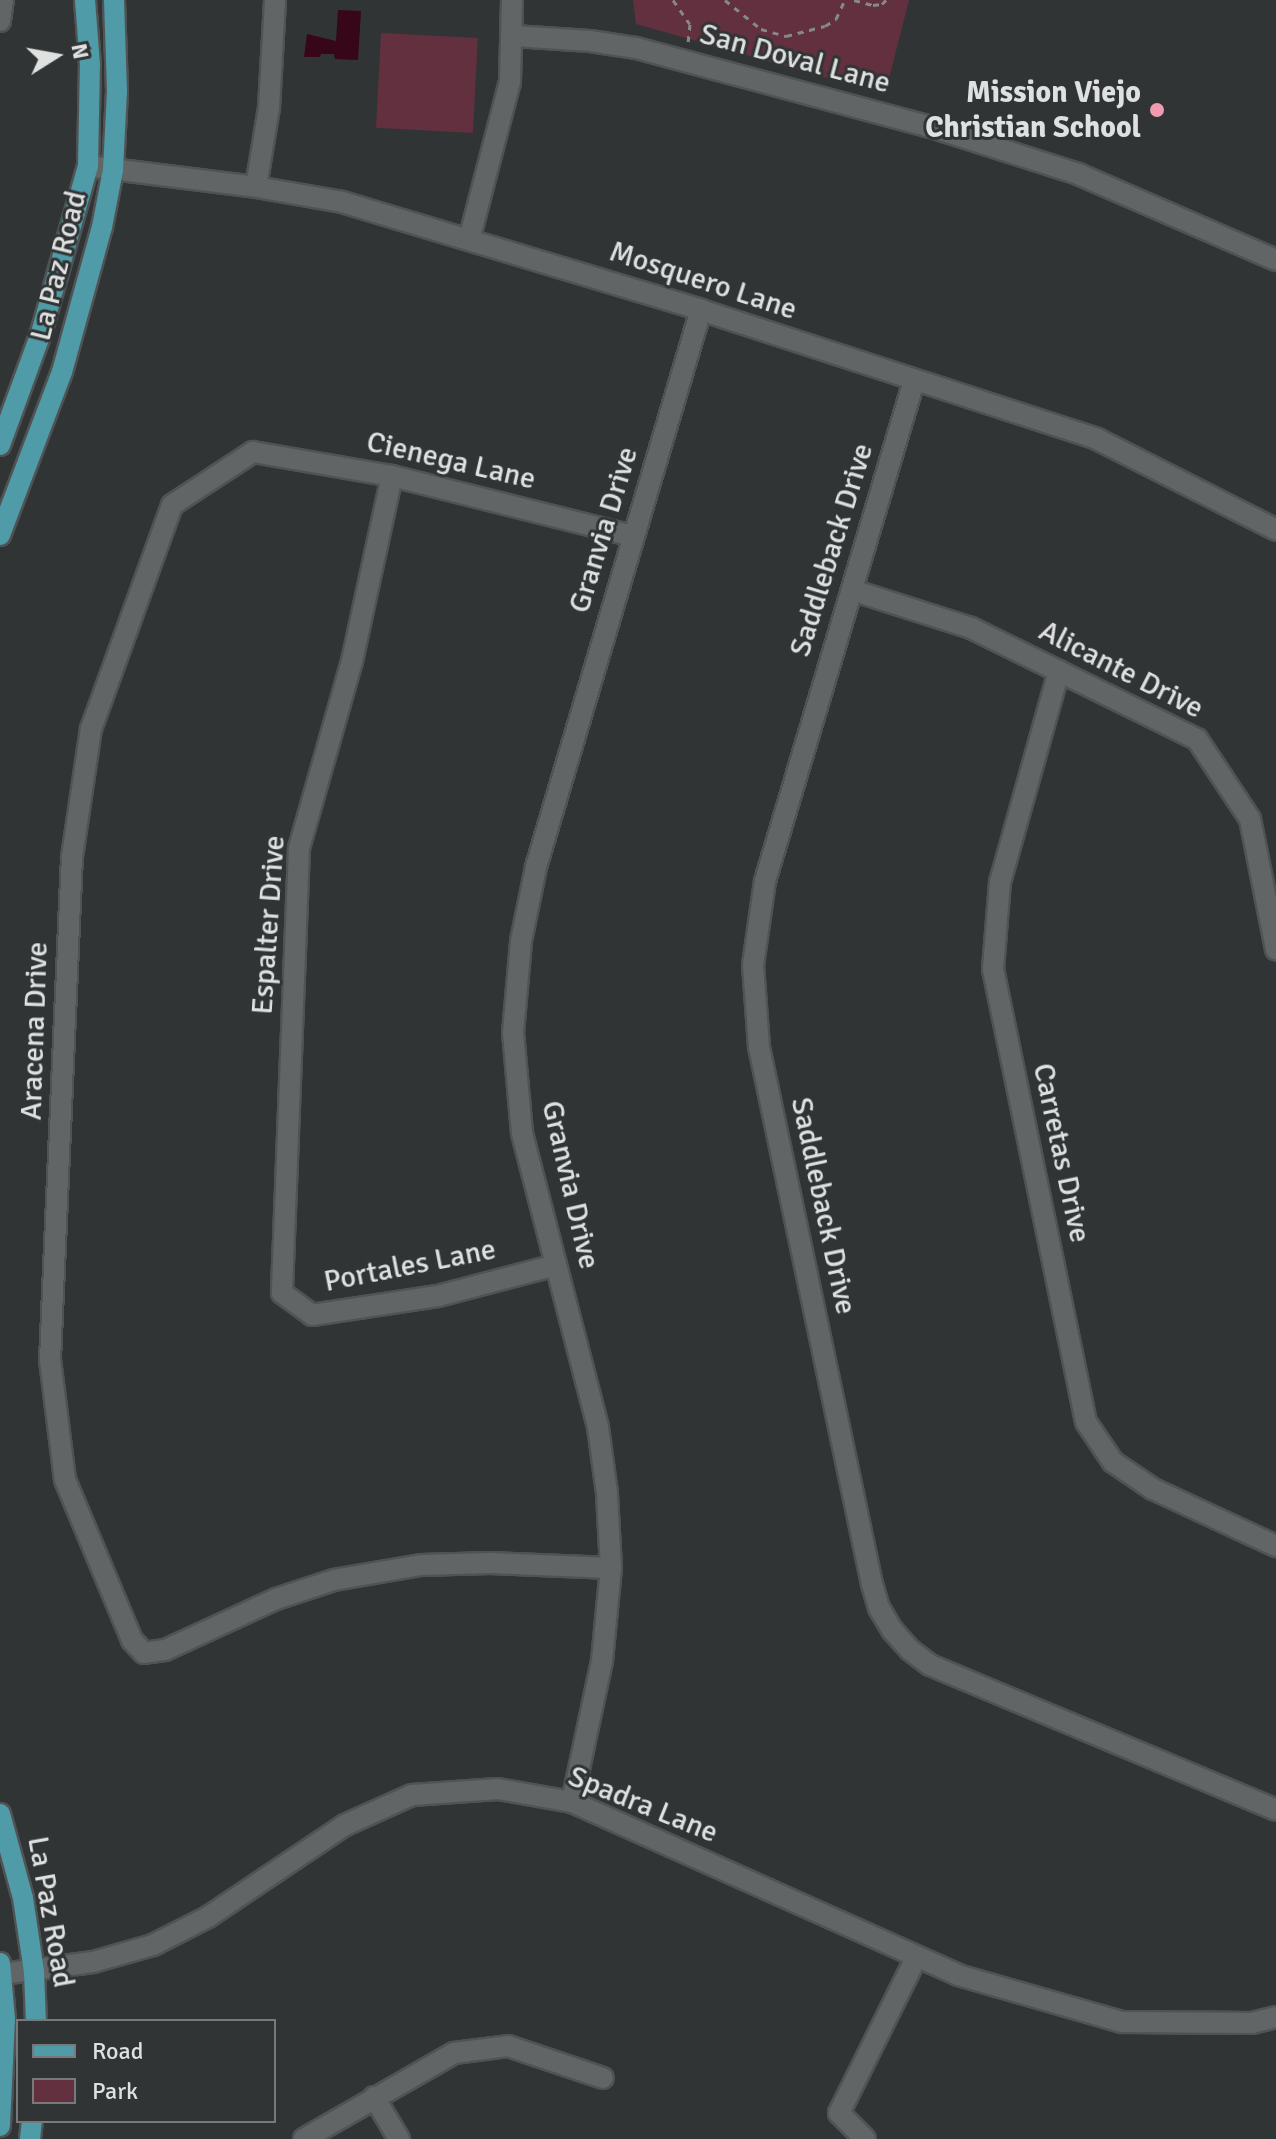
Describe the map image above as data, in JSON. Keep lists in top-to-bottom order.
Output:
{
  "streets": {
    "main road": ["La Paz Road"],
    "street": [
      "San Doval Lane",
      "Mosquero Lane",
      "Cienega Lane",
      "Granvia Drive",
      "Saddleback Drive",
      "Alicante Drive",
      "Espalter Drive",
      "Aracena Drive",
      "Carretas Drive",
      "Portales Lane",
      "Spadra Lane"
    ]
  },
  "crossings": [
    ["La Paz Road", "Mosquero Lane"],
    ["La Paz Road", "Spadra Lane"],
    ["Mosquero Lane", "Granvia Drive"],
    ["Mosquero Lane", "Saddleback Drive"],
    ["Cienega Lane", "Granvia Drive"],
    ["Cienega Lane", "Espalter Drive"],
    ["Cienega Lane", "Aracena Drive"],
    ["Granvia Drive", "Aracena Drive"],
    ["Granvia Drive", "Portales Lane"],
    ["Granvia Drive", "Spadra Lane"],
    ["Saddleback Drive", "Alicante Drive"],
    ["Alicante Drive", "Carretas Drive"],
    ["Espalter Drive", "Portales Lane"]
  ],
  "places": ["Mission Viejo Christian School"],
  "legend": ["Road", "Park"],
  "north": "right"
}
